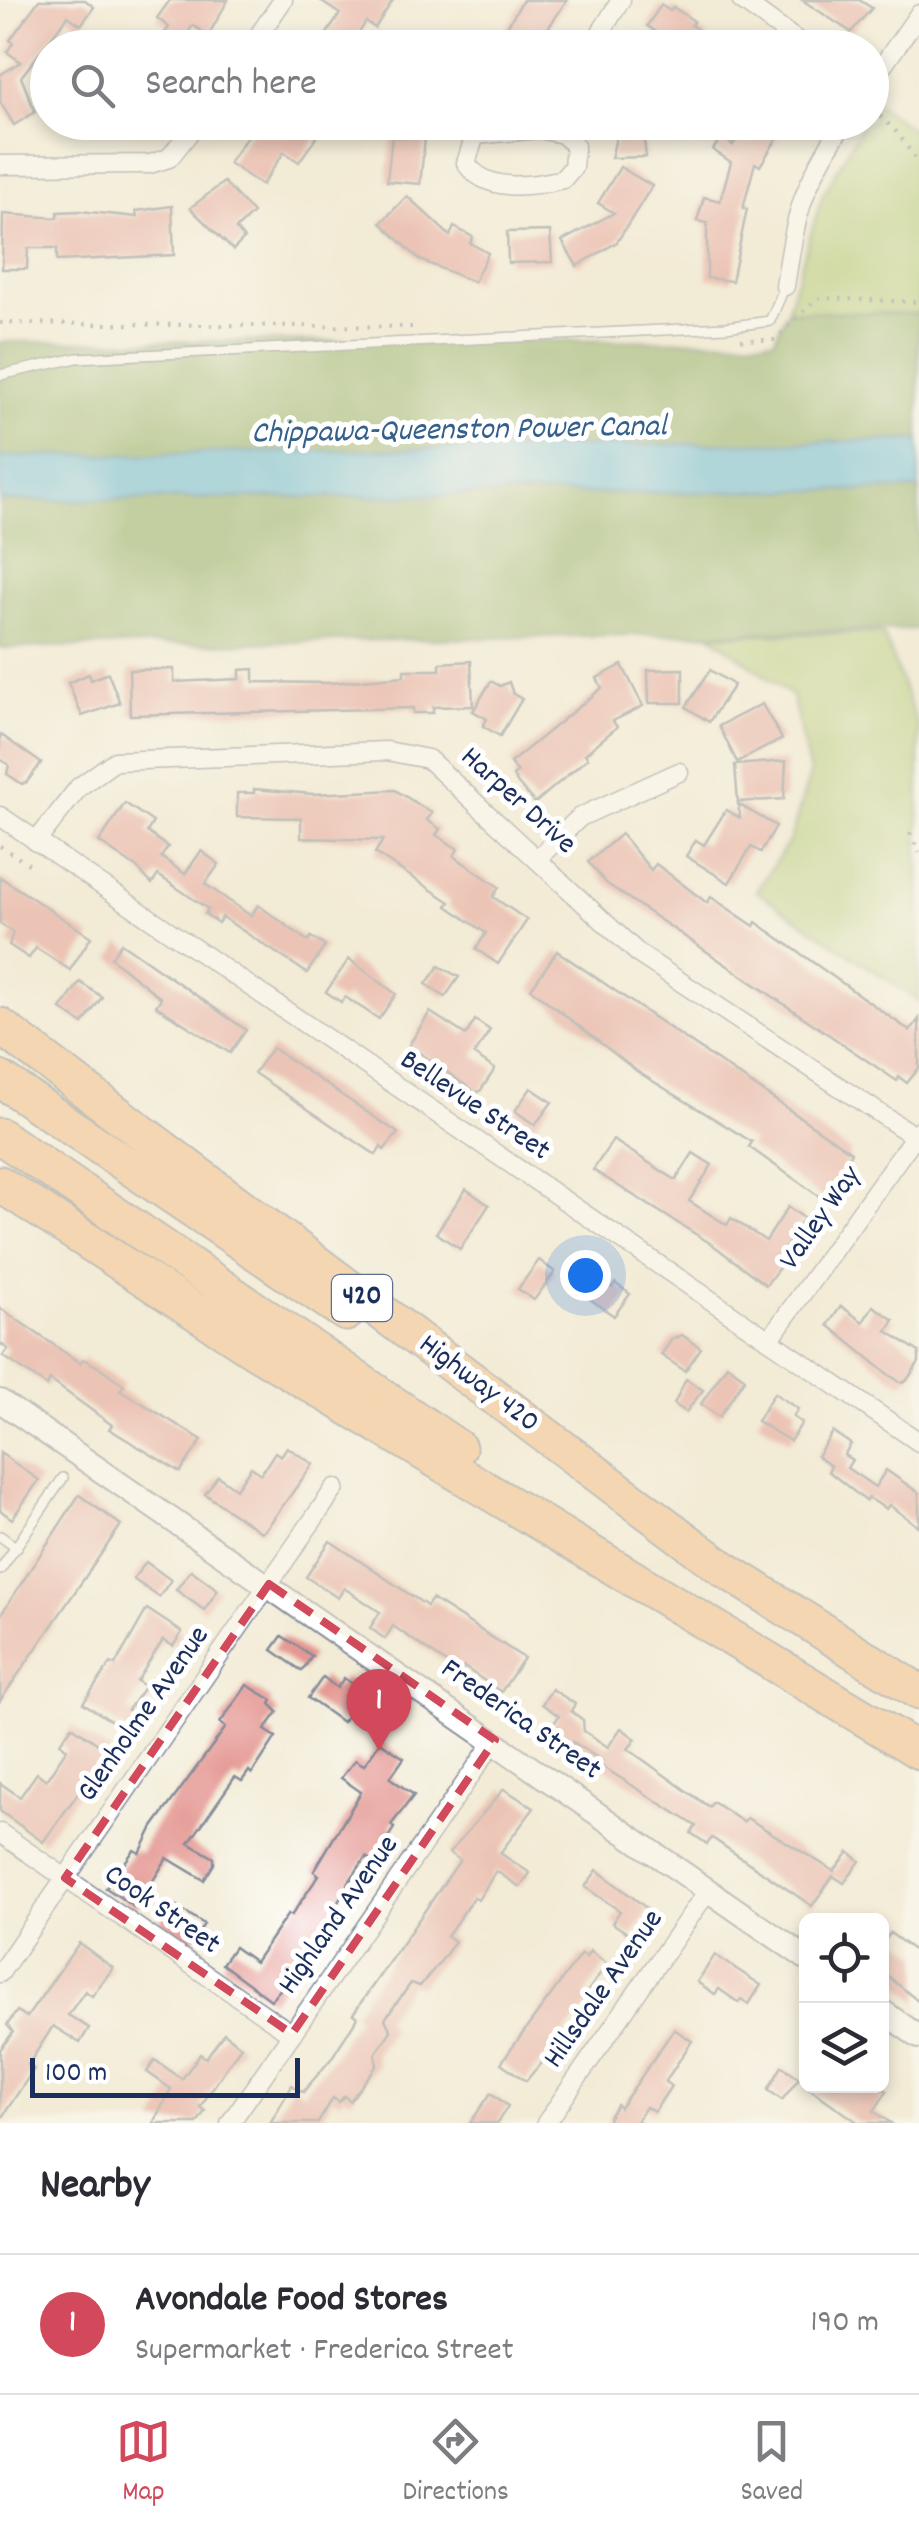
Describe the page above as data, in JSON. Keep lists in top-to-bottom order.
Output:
{
  "streets": {
    "highway": ["420", "Highway 420"],
    "street": [
      "Harper Drive",
      "Bellevue Street",
      "Valley Way",
      "Glenholme Avenue",
      "Frederica Street",
      "Cook Street",
      "Highland Avenue",
      "Hillsdale Avenue"
    ]
  },
  "crossings": [
    ["Harper Drive", "Bellevue Street"],
    ["Harper Drive", "Valley Way"],
    ["Bellevue Street", "Valley Way"],
    ["Glenholme Avenue", "Frederica Street"],
    ["Glenholme Avenue", "Cook Street"],
    ["Frederica Street", "Highland Avenue"],
    ["Frederica Street", "Hillsdale Avenue"],
    ["Cook Street", "Highland Avenue"]
  ],
  "water": ["Chippawa-Queenston Power Canal"],
  "scale_bar": "100 m",
  "page": {
    "search": "Search here",
    "pins": "1",
    "scale": "100 m",
    "heading": "Nearby",
    "list": [
      {
        "mark": "1",
        "name": "Avondale Food Stores",
        "note": "Supermarket · Frederica Street",
        "value": "190 m"
      }
    ],
    "nav": ["Map", "Directions", "Saved"]
  }
}
